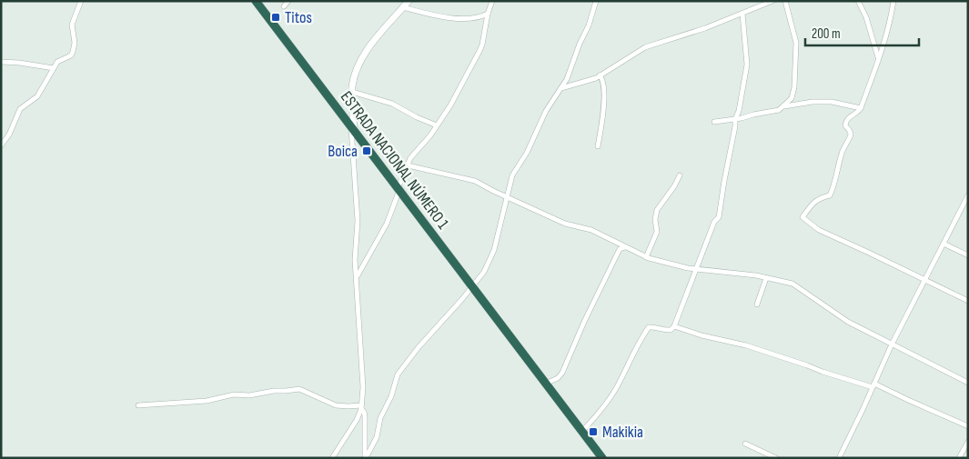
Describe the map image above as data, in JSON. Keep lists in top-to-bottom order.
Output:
{
  "streets": {
    "highway": ["ESTRADA NACIONAL NÚMERO 1"]
  },
  "places": {
    "transit": ["Titos", "Boica", "Makikia"]
  },
  "scale_bar": "200 m"
}
